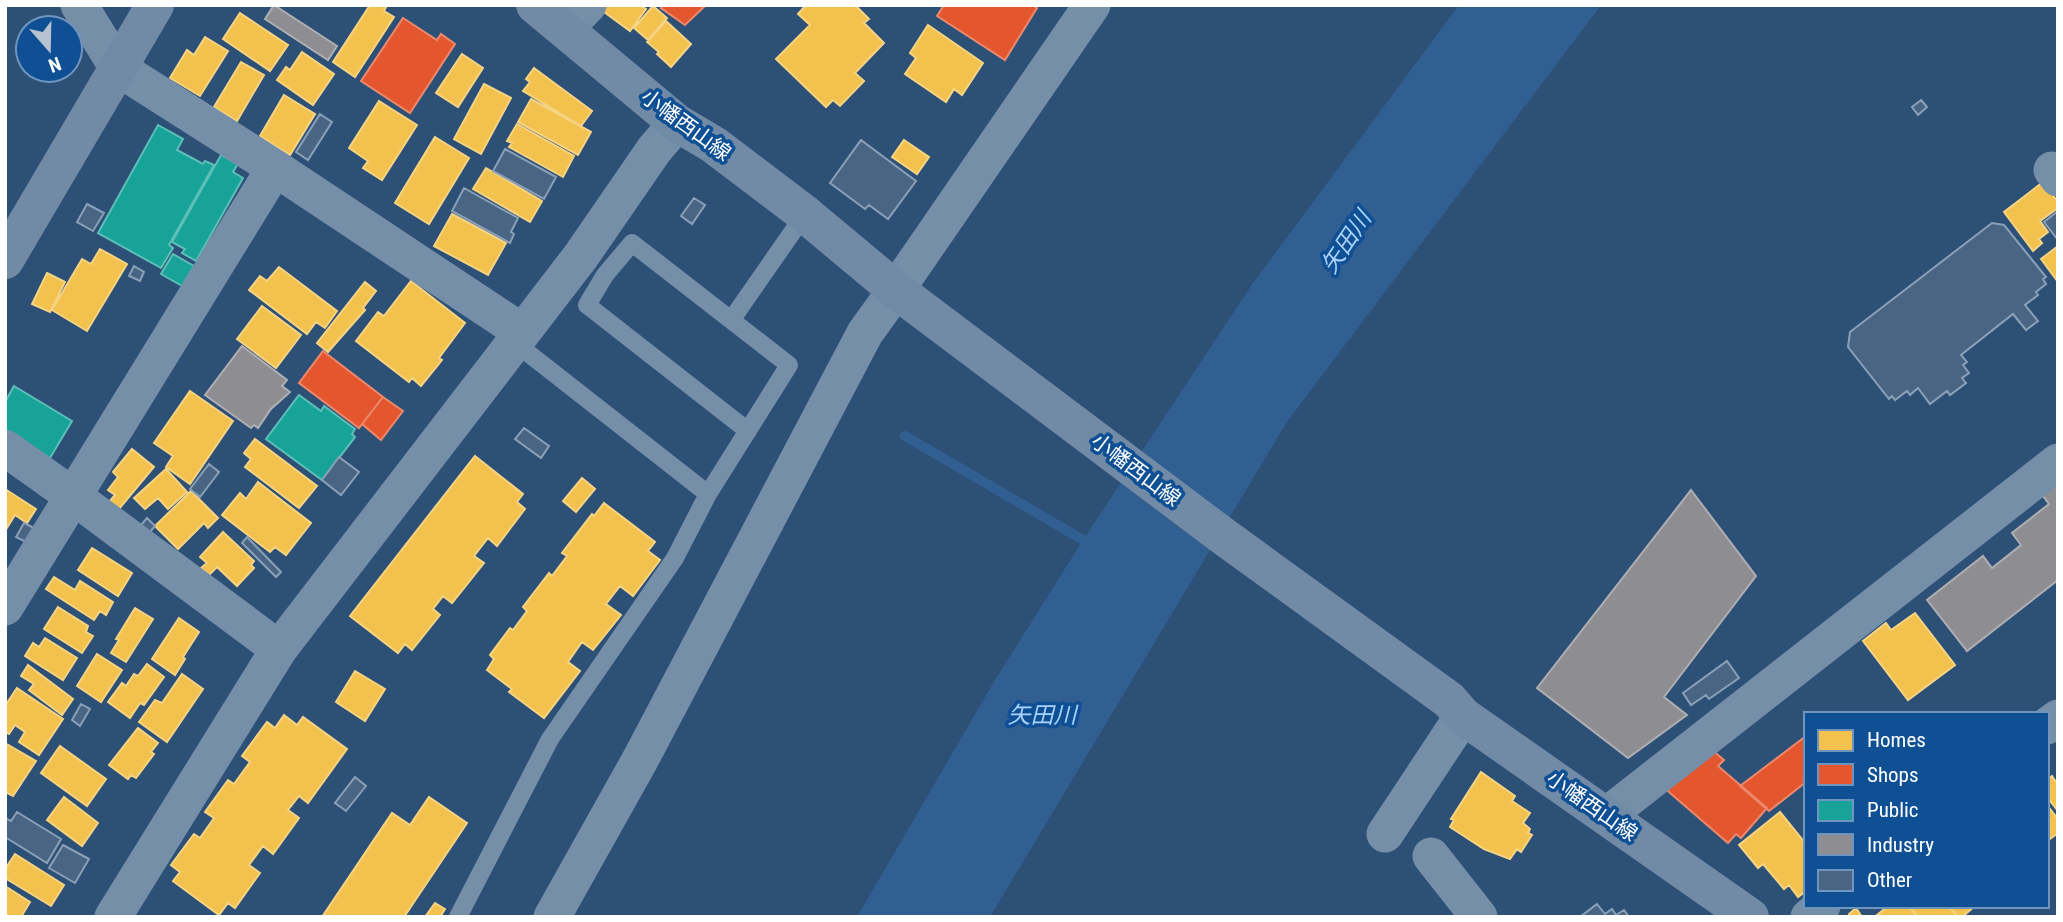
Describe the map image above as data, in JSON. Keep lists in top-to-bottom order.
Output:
{
  "streets": {
    "street": ["小幡西山線"]
  },
  "water": ["矢田川"],
  "legend": [
    "Homes",
    "Shops",
    "Public",
    "Industry",
    "Other"
  ],
  "north": "bottom"
}
